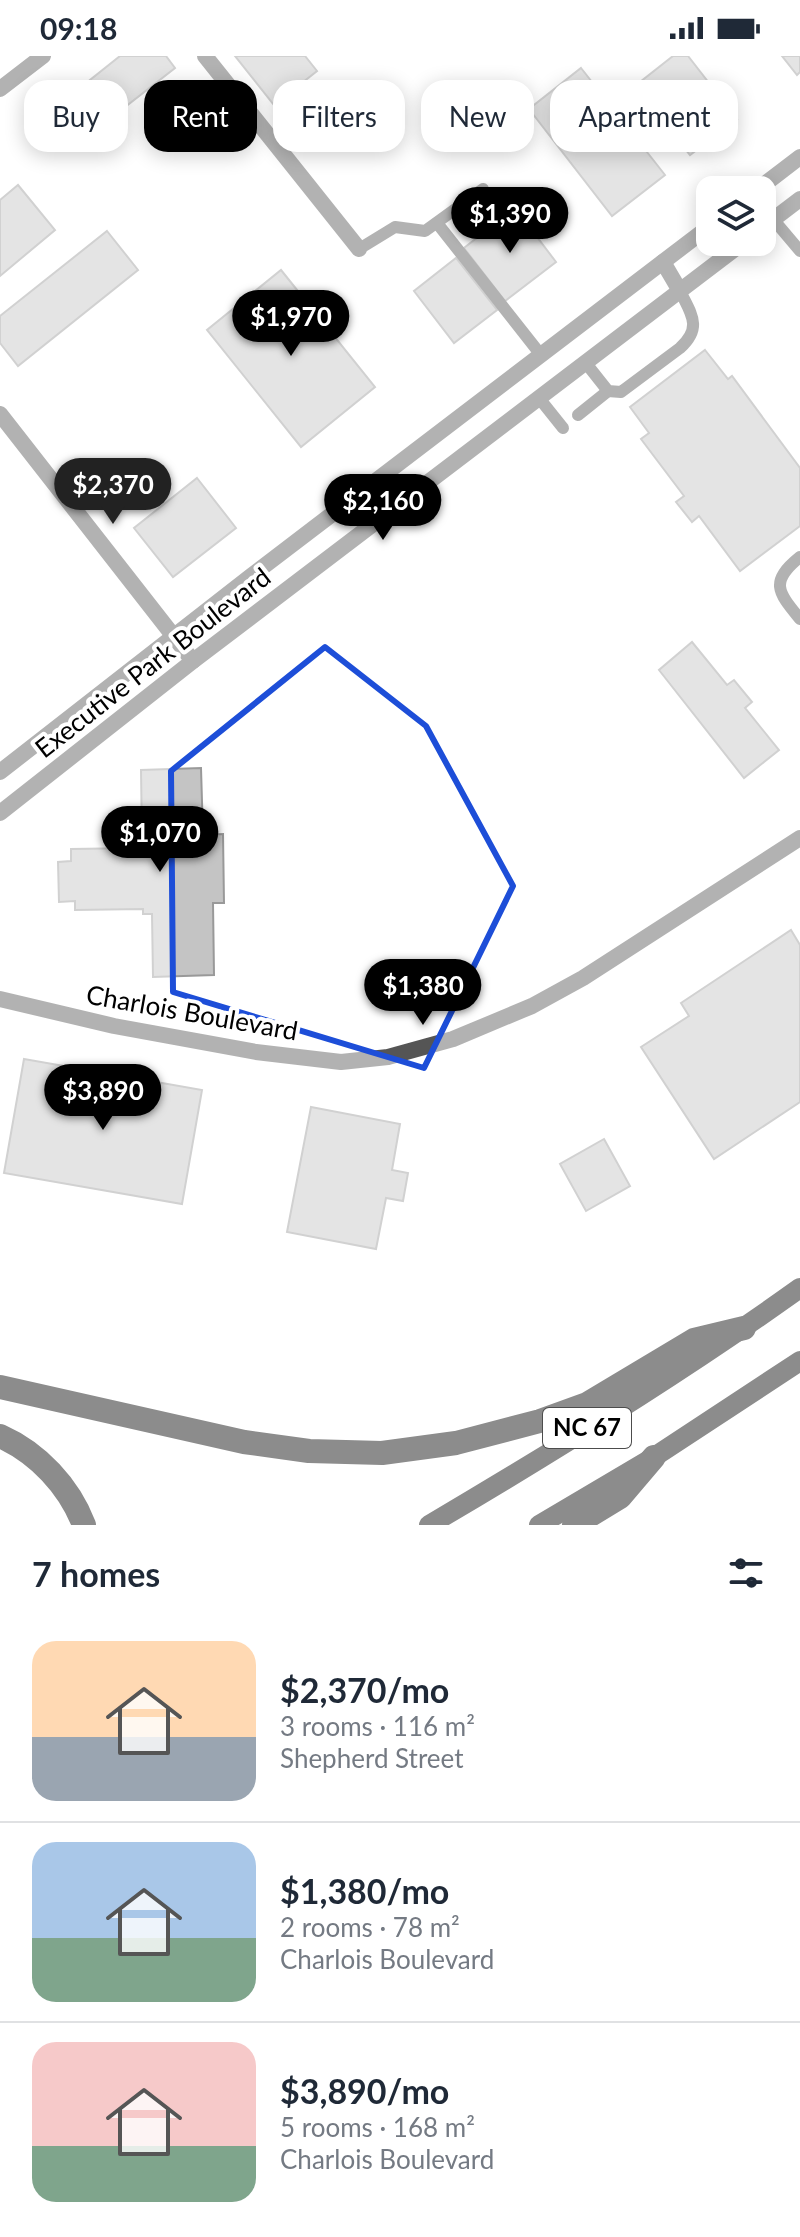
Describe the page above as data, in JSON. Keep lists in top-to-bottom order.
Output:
{
  "streets": {
    "main road": ["NC 67"],
    "street": ["Executive Park Boulevard", "Charlois Boulevard"]
  },
  "page": {
    "status": "09:18",
    "chip": [
      "Buy",
      "Rent",
      "Filters",
      "New",
      "Apartment"
    ],
    "price": [
      "$1,390",
      "$1,970",
      "$2,370",
      "$2,160",
      "$1,070",
      "$1,380",
      "$3,890"
    ],
    "heading": "7 homes",
    "list": [
      {
        "name": "$2,370/mo",
        "note": "3 rooms · 116 m² · Shepherd Street"
      },
      {
        "name": "$1,380/mo",
        "note": "2 rooms · 78 m² · Charlois Boulevard"
      },
      {
        "name": "$3,890/mo",
        "note": "5 rooms · 168 m² · Charlois Boulevard"
      }
    ]
  }
}
